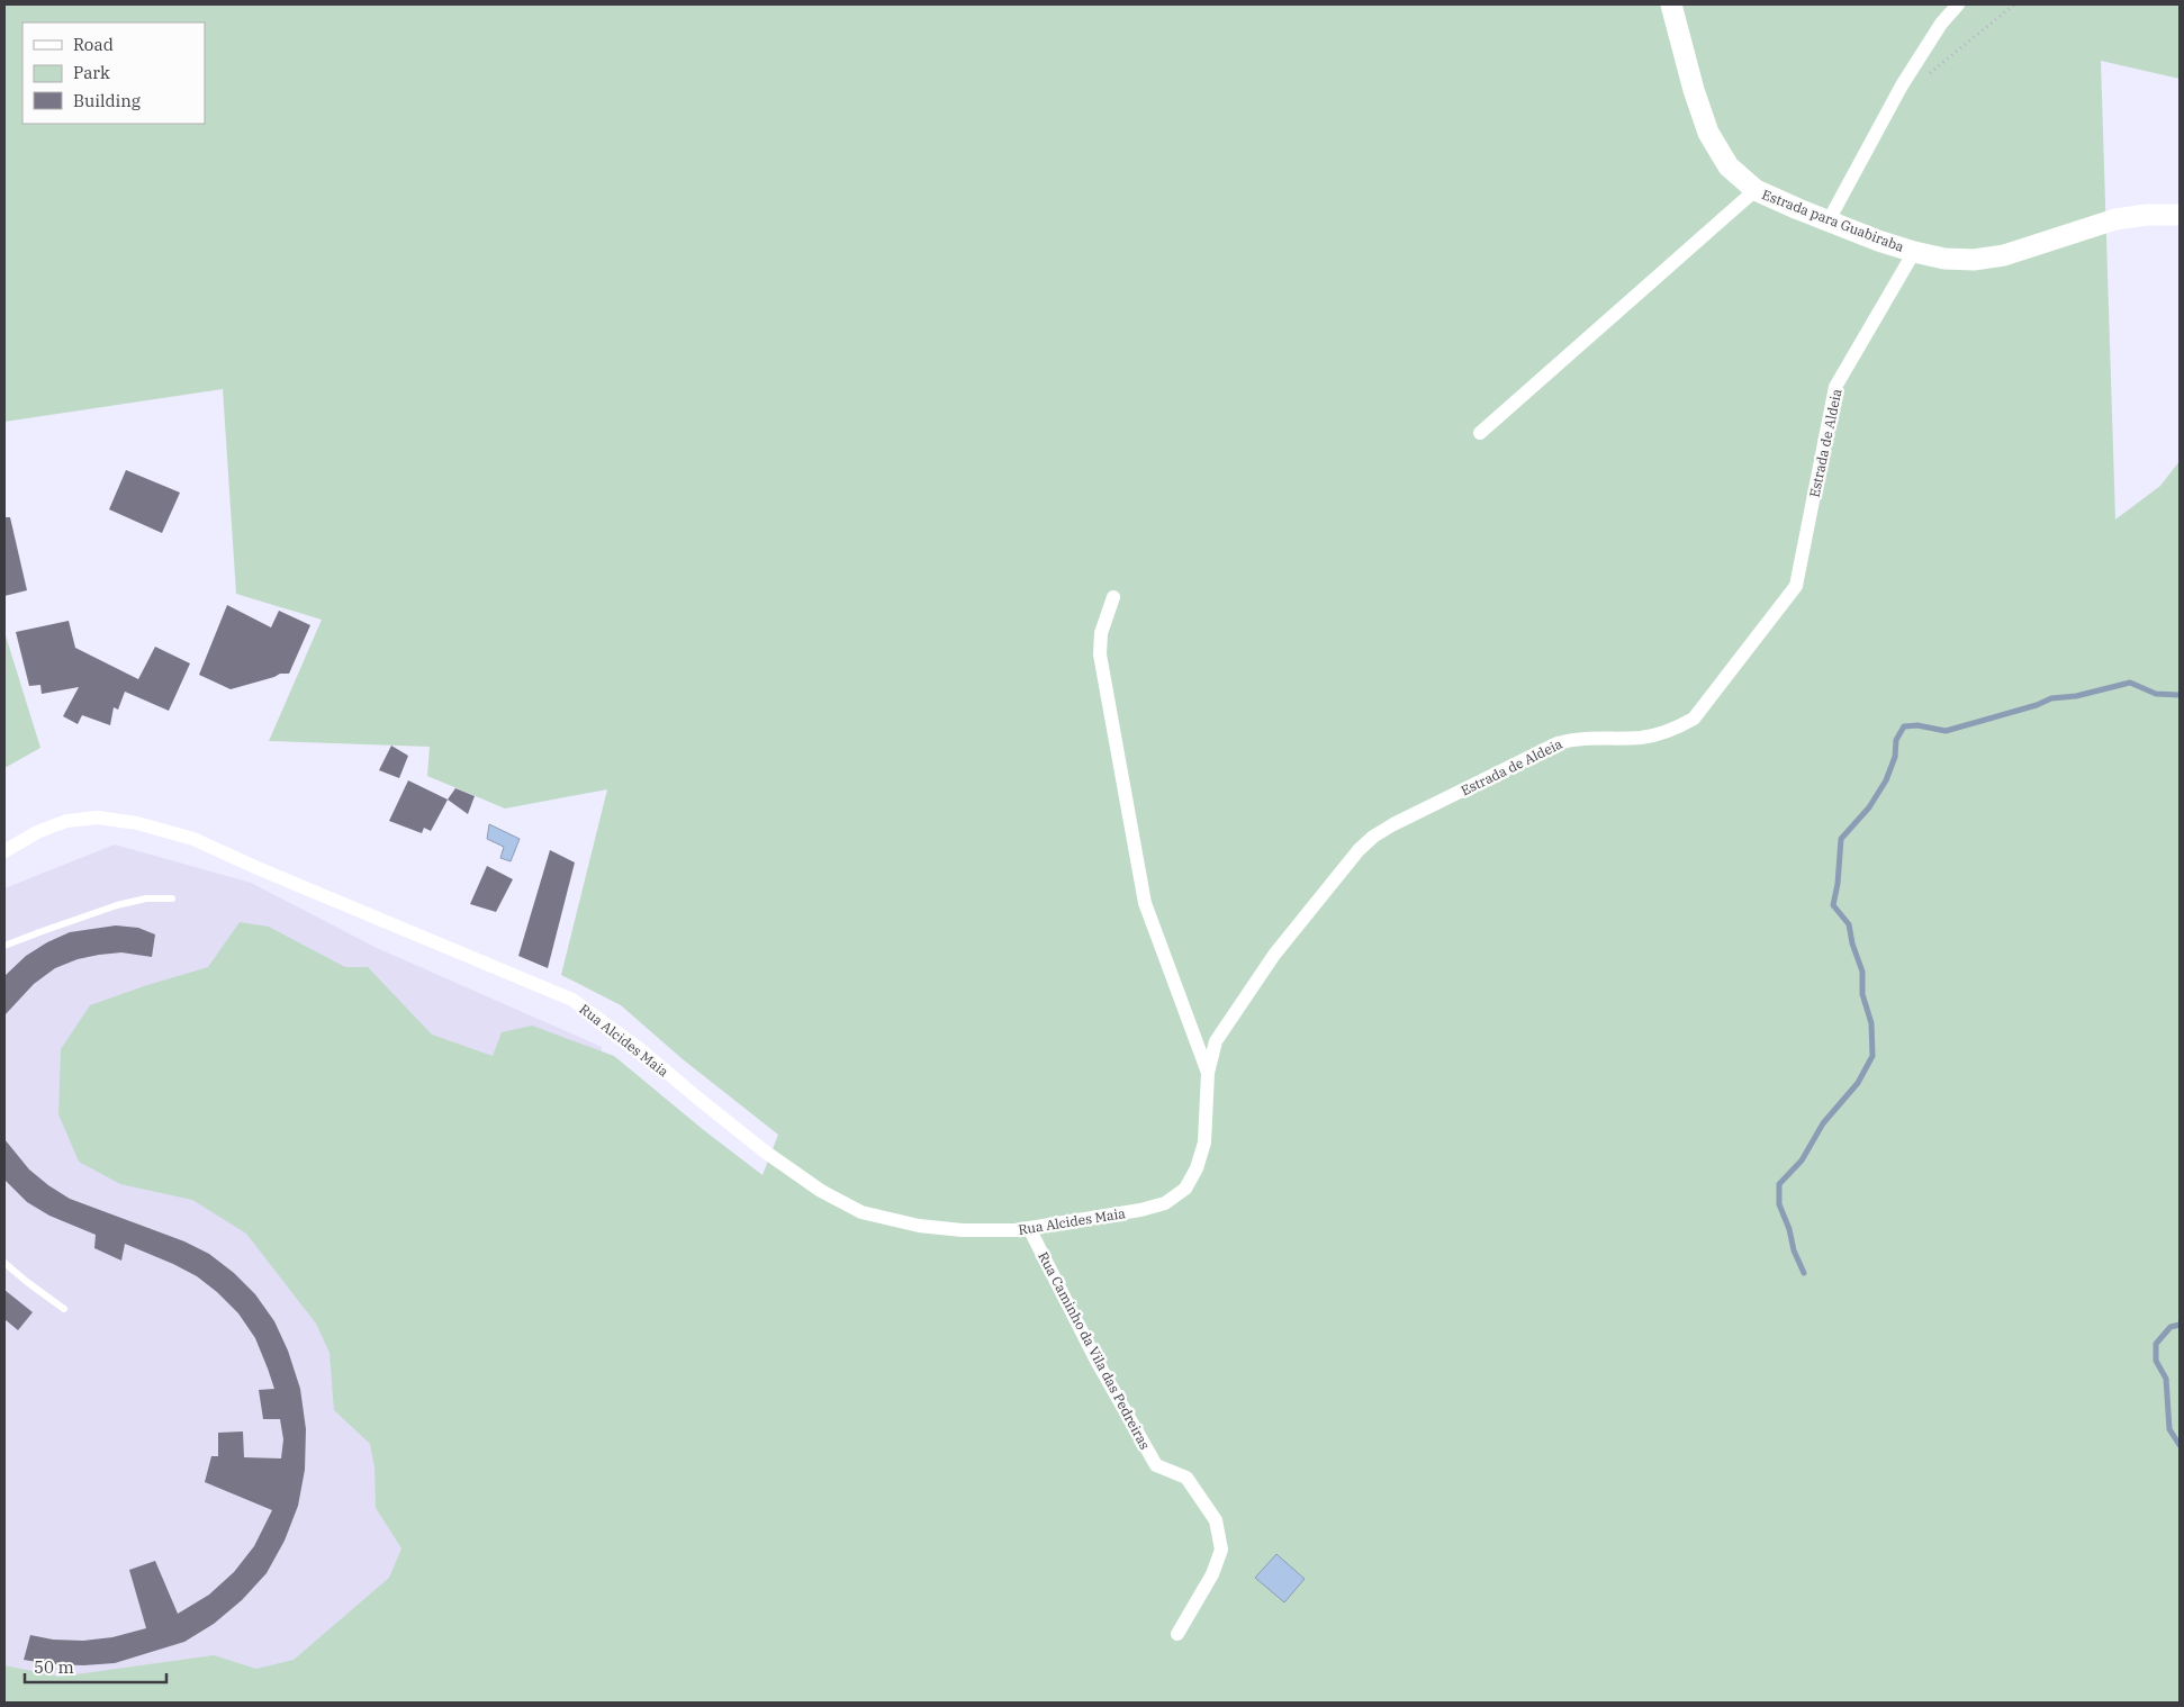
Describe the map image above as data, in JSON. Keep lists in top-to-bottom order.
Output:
{
  "streets": {
    "main road": ["Estrada para Guabiraba"],
    "street": ["Estrada de Aldeia", "Rua Alcides Maia", "Rua Caminho da Vila das Pedreiras"]
  },
  "crossings": [
    ["Estrada para Guabiraba", "Estrada de Aldeia"],
    ["Estrada de Aldeia", "Rua Alcides Maia"],
    ["Rua Alcides Maia", "Rua Caminho da Vila das Pedreiras"]
  ],
  "legend": ["Road", "Park", "Building"],
  "scale_bar": "50 m"
}
